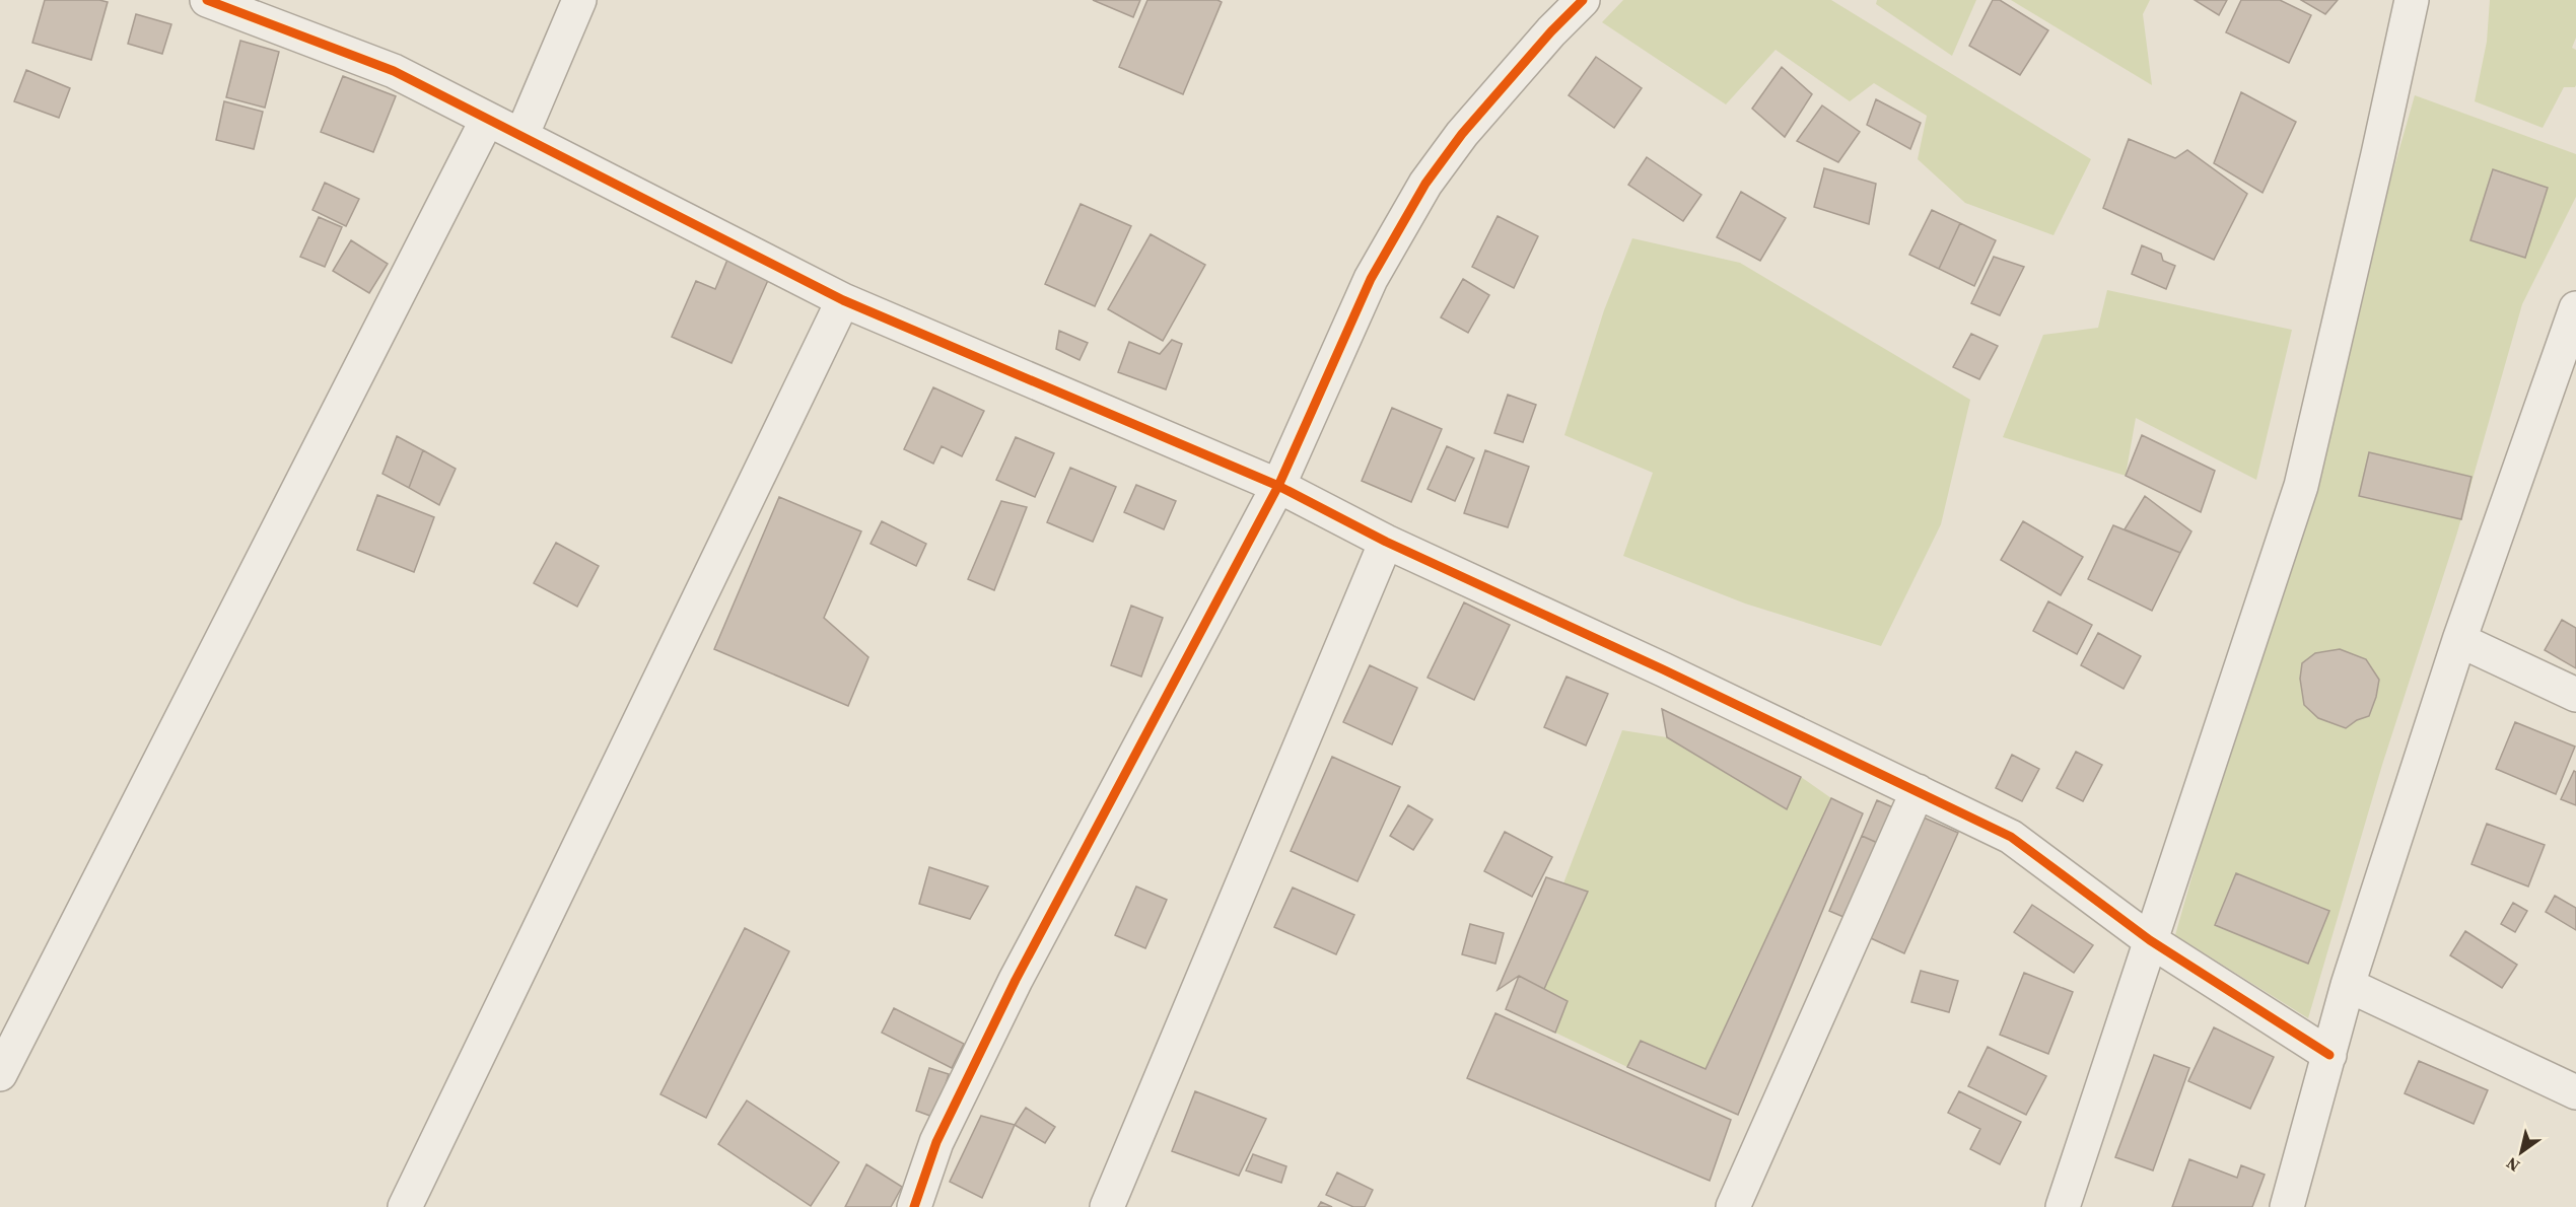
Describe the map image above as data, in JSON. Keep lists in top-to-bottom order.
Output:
{
  "north": "bottom left"
}
